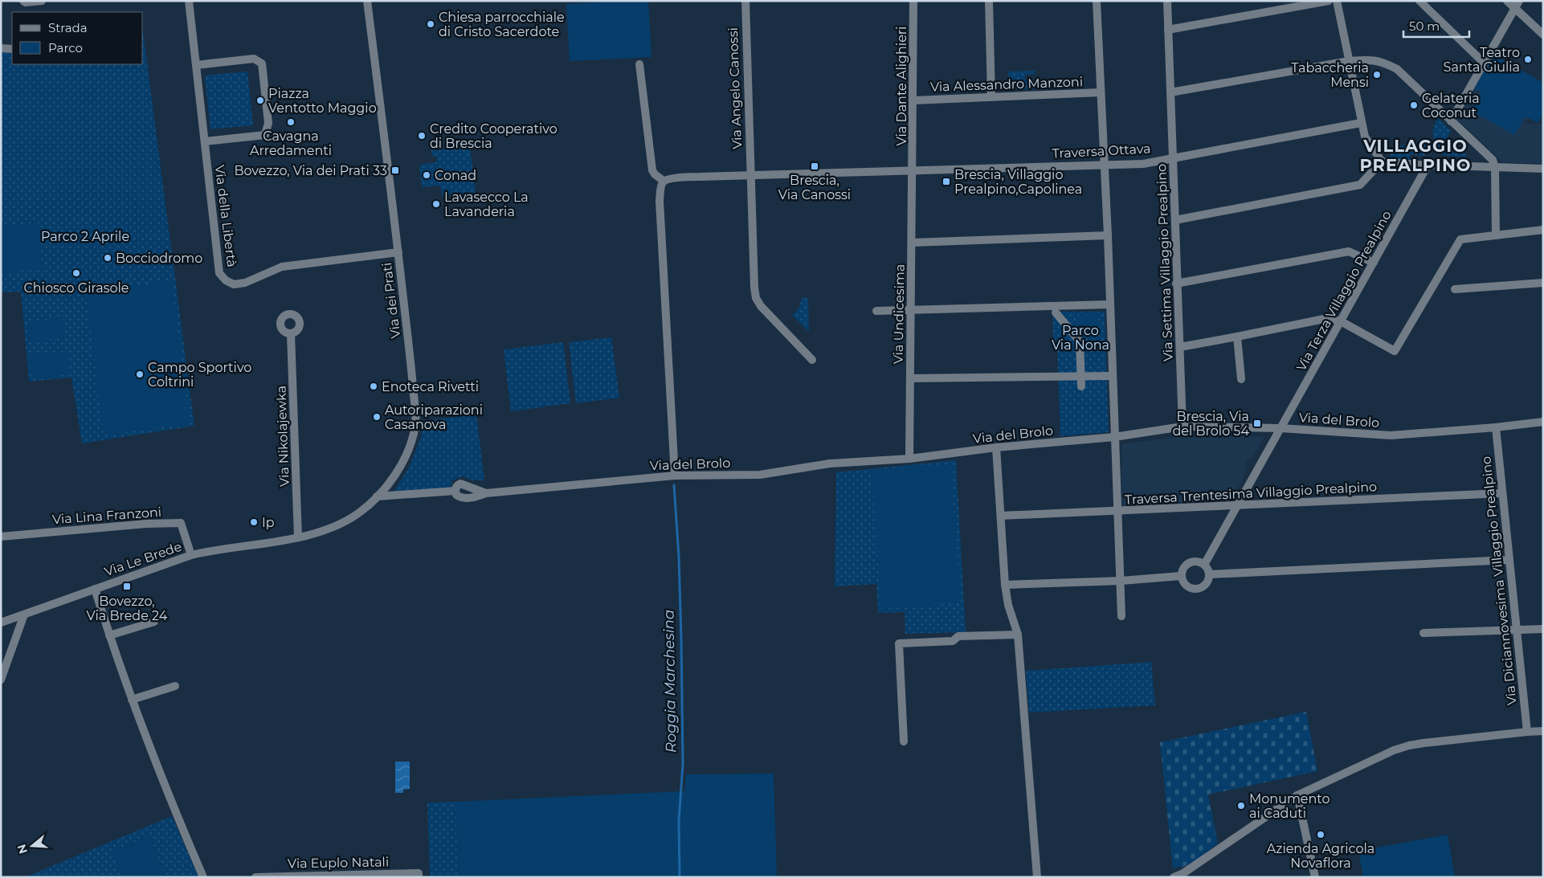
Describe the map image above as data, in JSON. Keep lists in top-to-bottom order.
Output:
{
  "streets": {
    "street": [
      "Via Alessandro Manzoni",
      "Via Dante Alighieri",
      "Via Angelo Canossi",
      "Traversa Ottava",
      "Via della Libertà",
      "Via Settima Villaggio Prealpino",
      "Via Terza Villaggio Prealpino",
      "Via dei Prati",
      "Via Undicesima",
      "Via del Brolo",
      "Via Nikolajewka",
      "Traversa Trentesima Villaggio Prealpino",
      "Via Lina Franzoni",
      "Via Le Brede",
      "Via Diciannovesima Villaggio Prealpino",
      "Via Euplo Natali"
    ]
  },
  "crossings": [
    ["Via Alessandro Manzoni", "Via Dante Alighieri"],
    ["Via Dante Alighieri", "Traversa Ottava"],
    ["Via Dante Alighieri", "Via Undicesima"],
    ["Traversa Ottava", "Via Settima Villaggio Prealpino"],
    ["Traversa Ottava", "Via Undicesima"],
    ["Via della Libertà", "Via dei Prati"],
    ["Via Settima Villaggio Prealpino", "Via del Brolo"],
    ["Via Terza Villaggio Prealpino", "Via del Brolo"],
    ["Via Terza Villaggio Prealpino", "Traversa Trentesima Villaggio Prealpino"],
    ["Via dei Prati", "Via del Brolo"],
    ["Via dei Prati", "Via Nikolajewka"],
    ["Via dei Prati", "Via Le Brede"],
    ["Via Undicesima", "Via del Brolo"],
    ["Via del Brolo", "Via Diciannovesima Villaggio Prealpino"],
    ["Via Nikolajewka", "Via Le Brede"],
    ["Traversa Trentesima Villaggio Prealpino", "Via Diciannovesima Villaggio Prealpino"],
    ["Via Lina Franzoni", "Via Le Brede"]
  ],
  "districts": ["VILLAGGIO PREALPINO"],
  "water": ["Roggia Marchesina"],
  "parks": ["Parco 2 Aprile", "Parco Via Nona"],
  "places": {
    "other": [
      "Chiesa parrocchiale di Cristo Sacerdote",
      "Teatro Santa Giulia",
      "Tabaccheria Mensi",
      "Piazza Ventotto Maggio",
      "Gelateria Coconut",
      "Cavagna Arredamenti",
      "Credito Cooperativo di Brescia",
      "Conad",
      "Lavasecco La Lavanderia",
      "Bocciodromo",
      "Chiosco Girasole",
      "Campo Sportivo Coltrini",
      "Enoteca Rivetti",
      "Autoriparazioni Casanova",
      "Ip",
      "Monumento ai Caduti",
      "Azienda Agricola Novaflora"
    ],
    "transit": [
      "Brescia, Via Canossi",
      "Bovezzo, Via dei Prati 33",
      "Brescia, Villaggio Prealpino,Capolinea",
      "Brescia, Via del Brolo 54",
      "Bovezzo, Via Brede 24"
    ]
  },
  "legend": ["Strada", "Parco"],
  "scale_bar": "50 m",
  "north": "left"
}
